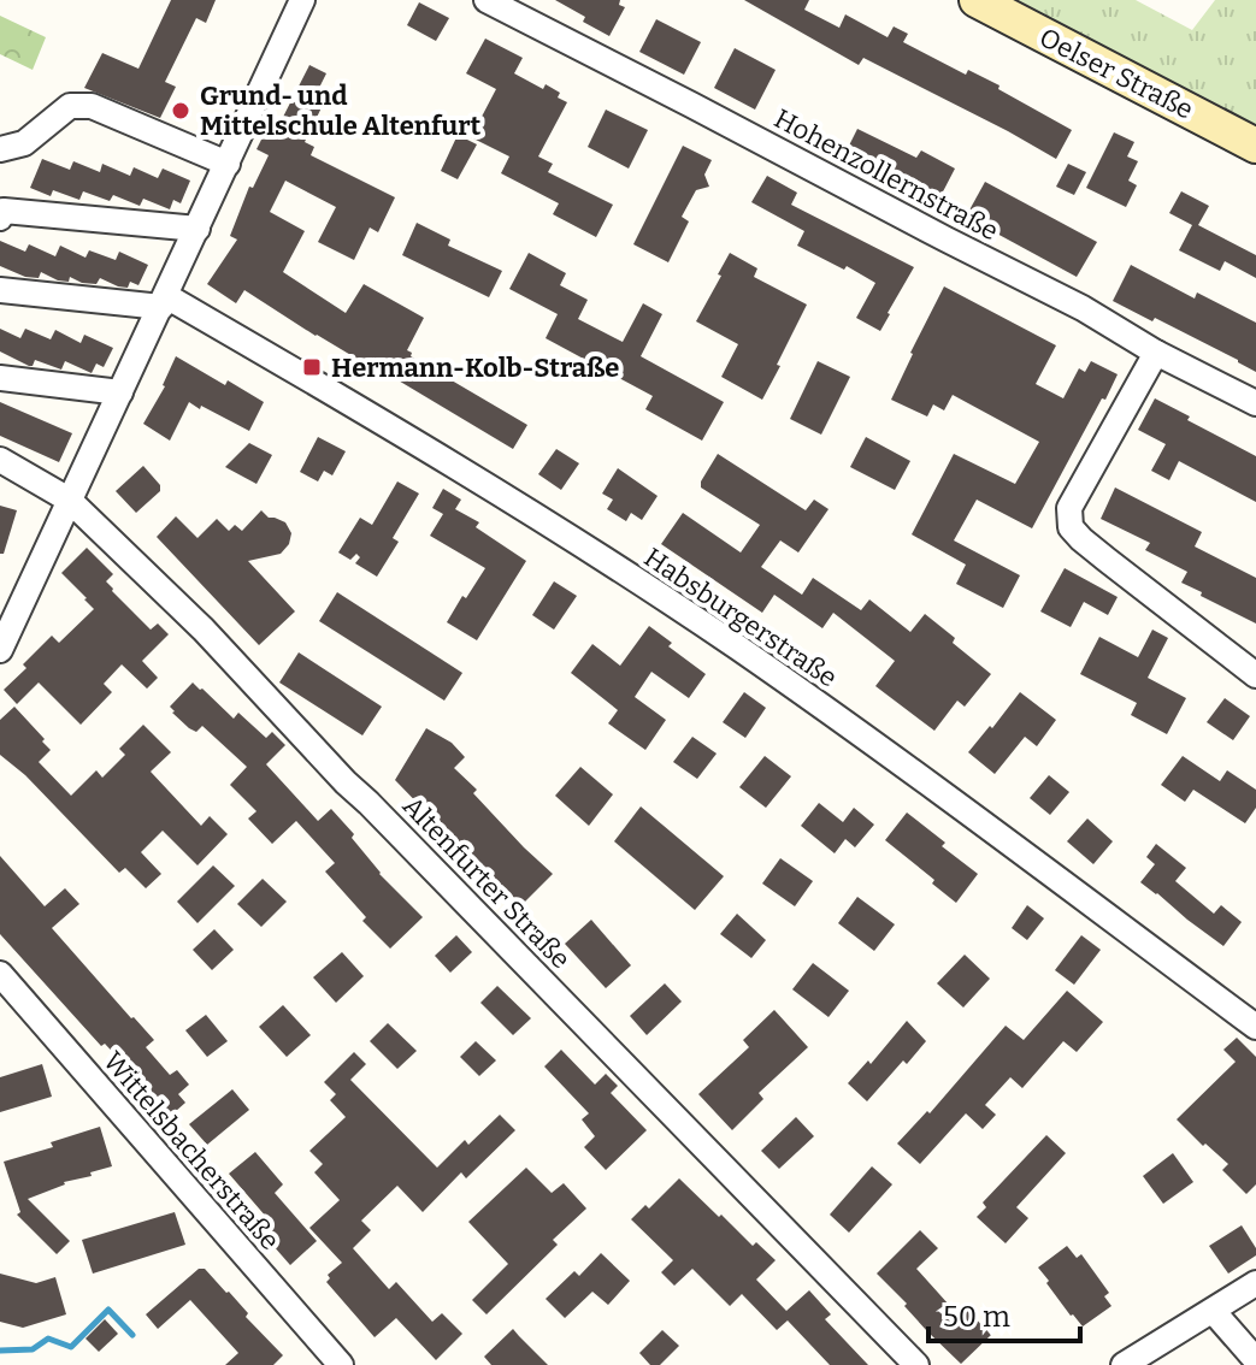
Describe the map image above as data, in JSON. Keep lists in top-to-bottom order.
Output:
{
  "streets": {
    "main road": ["Oelser Straße"],
    "street": [
      "Hohenzollernstraße",
      "Habsburgerstraße",
      "Altenfurter Straße",
      "Wittelsbacherstraße"
    ]
  },
  "places": {
    "other": ["Grund- und Mittelschule Altenfurt"],
    "transit": ["Hermann-Kolb-Straße"]
  },
  "scale_bar": "50 m"
}
